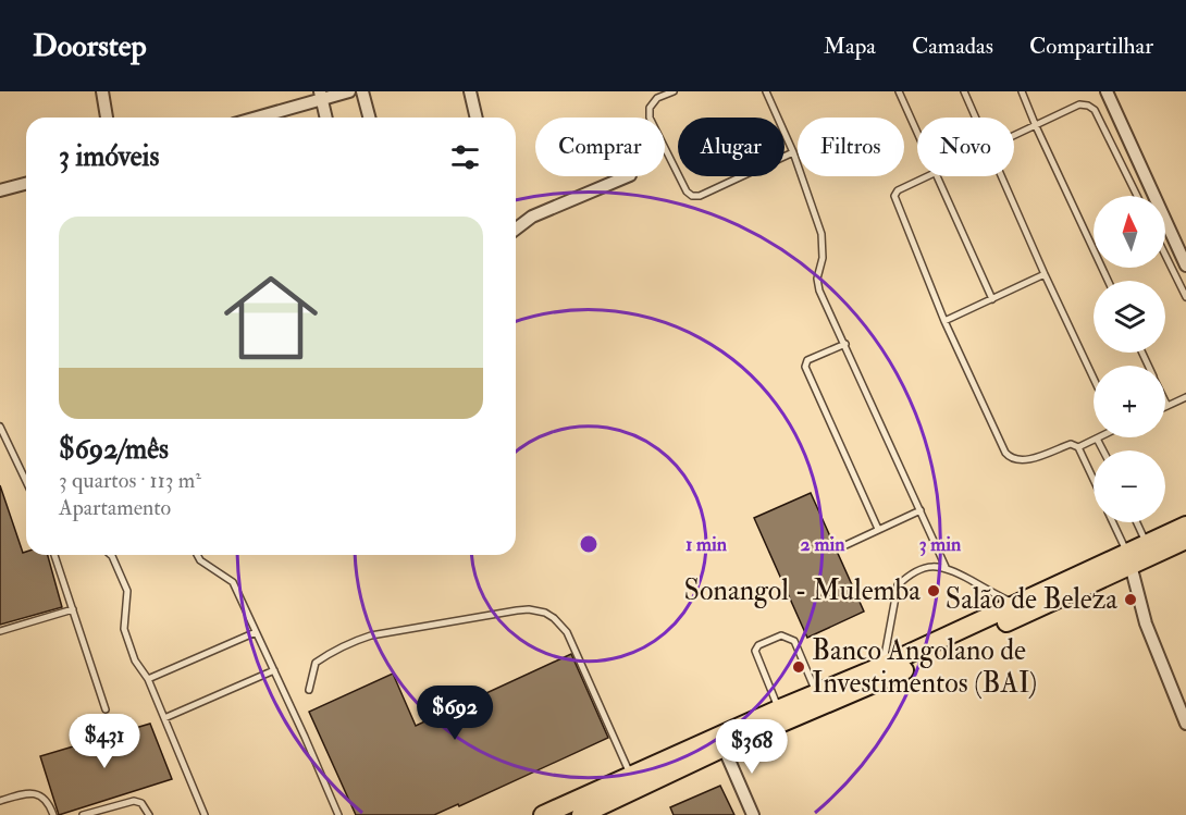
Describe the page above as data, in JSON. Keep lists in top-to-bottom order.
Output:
{
  "places": ["Sonangol - Mulemba", "Salão de Beleza", "Banco Angolano de Investimentos (BAI)"],
  "north": "top",
  "page": {
    "header": "Doorstep",
    "nav": ["Mapa", "Camadas", "Compartilhar"],
    "chip": [
      "Comprar",
      "Alugar",
      "Filtros",
      "Novo"
    ],
    "heading": "3 imóveis",
    "map_buttons": ["+", "−"],
    "list": [
      {
        "name": "$692/mês",
        "note": "3 quartos · 113 m² · Apartamento"
      }
    ],
    "price": ["$692", "$431", "$368"]
  },
  "rings": ["1 min", "2 min", "3 min"]
}
